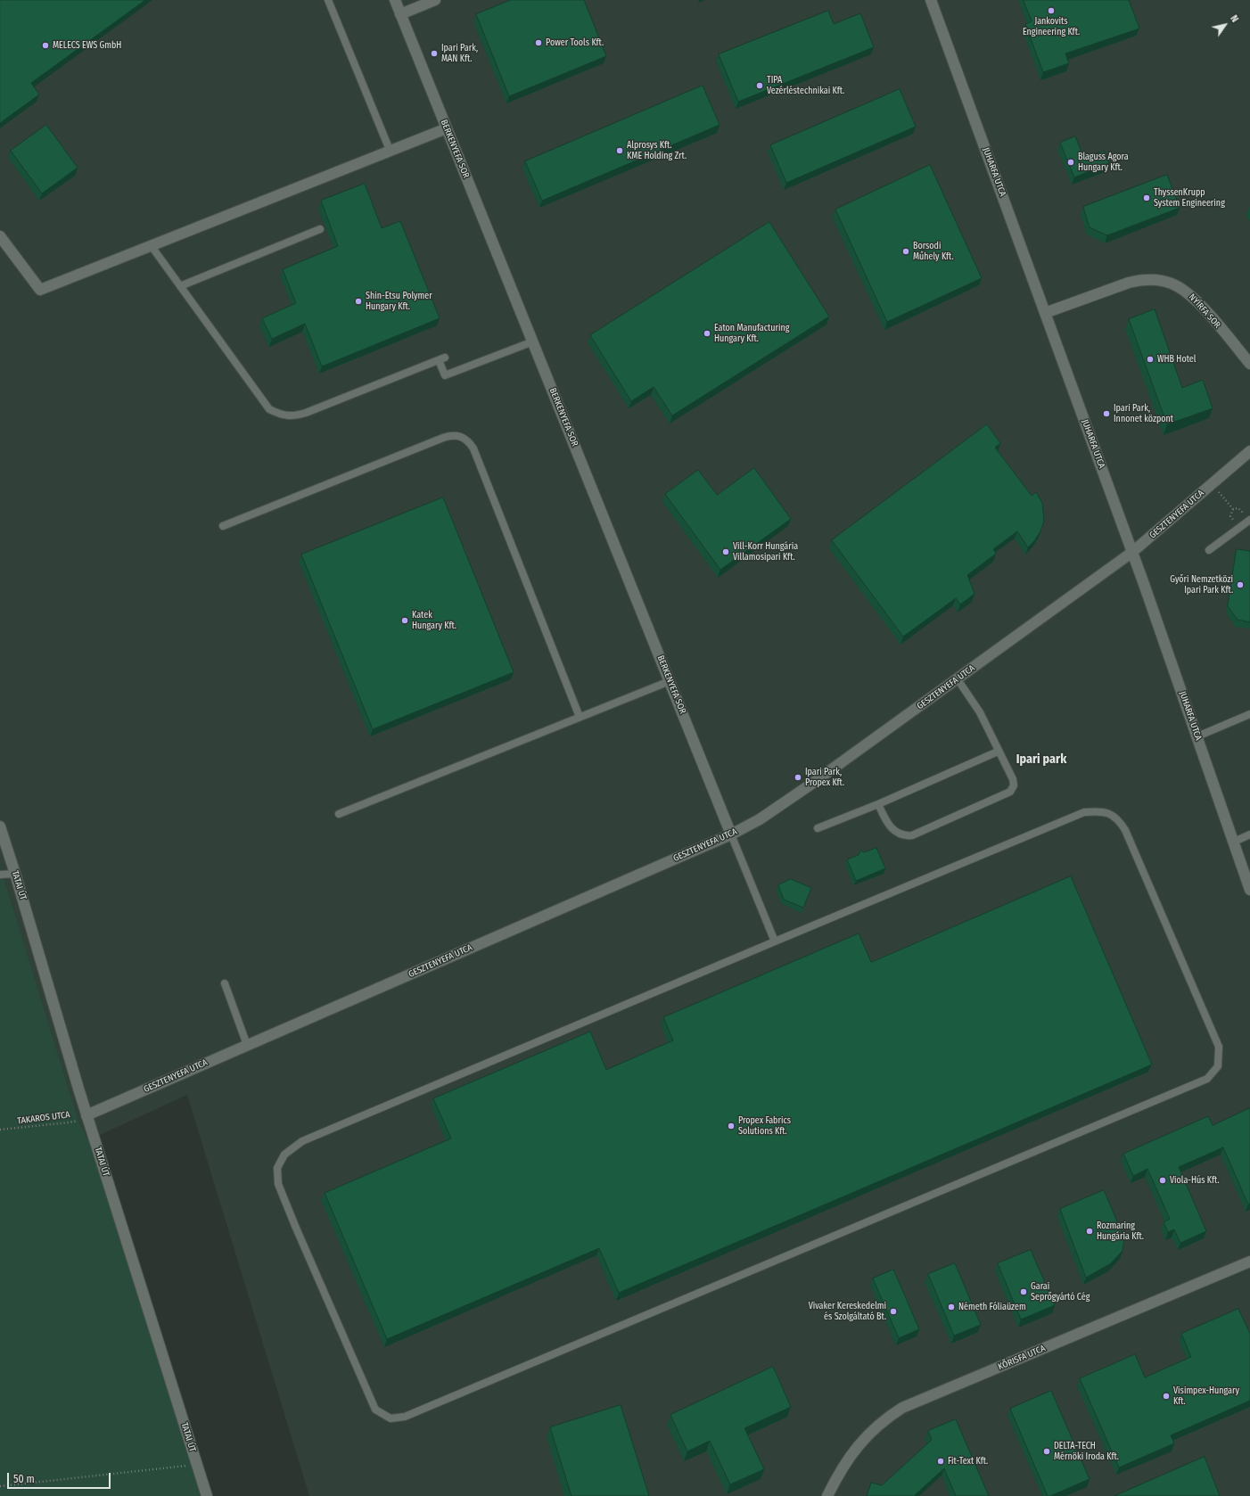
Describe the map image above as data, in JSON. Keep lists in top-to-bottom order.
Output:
{
  "streets": {
    "street": [
      "BERKENYEFA SOR",
      "JUHARFA UTCA",
      "NYÍRFA SOR",
      "GESZTENYEFA UTCA",
      "TATAI ÚT",
      "KŐRISFA UTCA"
    ],
    "path": ["TAKAROS UTCA"]
  },
  "crossings": [
    ["BERKENYEFA SOR", "GESZTENYEFA UTCA"],
    ["JUHARFA UTCA", "NYÍRFA SOR"],
    ["JUHARFA UTCA", "GESZTENYEFA UTCA"],
    ["GESZTENYEFA UTCA", "TATAI ÚT"],
    ["GESZTENYEFA UTCA", "TAKAROS UTCA"],
    ["TATAI ÚT", "TAKAROS UTCA"]
  ],
  "districts": ["Ipari park"],
  "places": [
    "Jankovits Engineering Kft.",
    "Power Tools Kft.",
    "MELECS EWS GmbH",
    "Ipari Park, MAN Kft.",
    "TIPA Vezérléstechnikai Kft.",
    "Alprosys Kft. KME Holding Zrt.",
    "Blaguss Agora Hungary Kft.",
    "ThyssenKrupp System Engineering",
    "Borsodi Műhely Kft.",
    "Shin-Etsu Polymer Hungary Kft.",
    "Eaton Manufacturing Hungary Kft.",
    "WHB Hotel",
    "Ipari Park, Innonet központ",
    "Vill-Korr Hungária Villamosipari Kft.",
    "Győri Nemzetközi Ipari Park Kft.",
    "Katek Hungary Kft.",
    "Ipari Park, Propex Kft.",
    "Propex Fabrics Solutions Kft.",
    "Viola-Hús Kft.",
    "Rozmaring Hungária Kft.",
    "Garai Seprőgyártó Cég",
    "Németh Fóliaüzem",
    "Vivaker Kereskedelmi és Szolgáltató Bt.",
    "Visimpex-Hungary Kft.",
    "DELTA-TECH Mérnöki Iroda Kft.",
    "Fit-Text Kft."
  ],
  "scale_bar": "50 m",
  "north": "top right"
}
